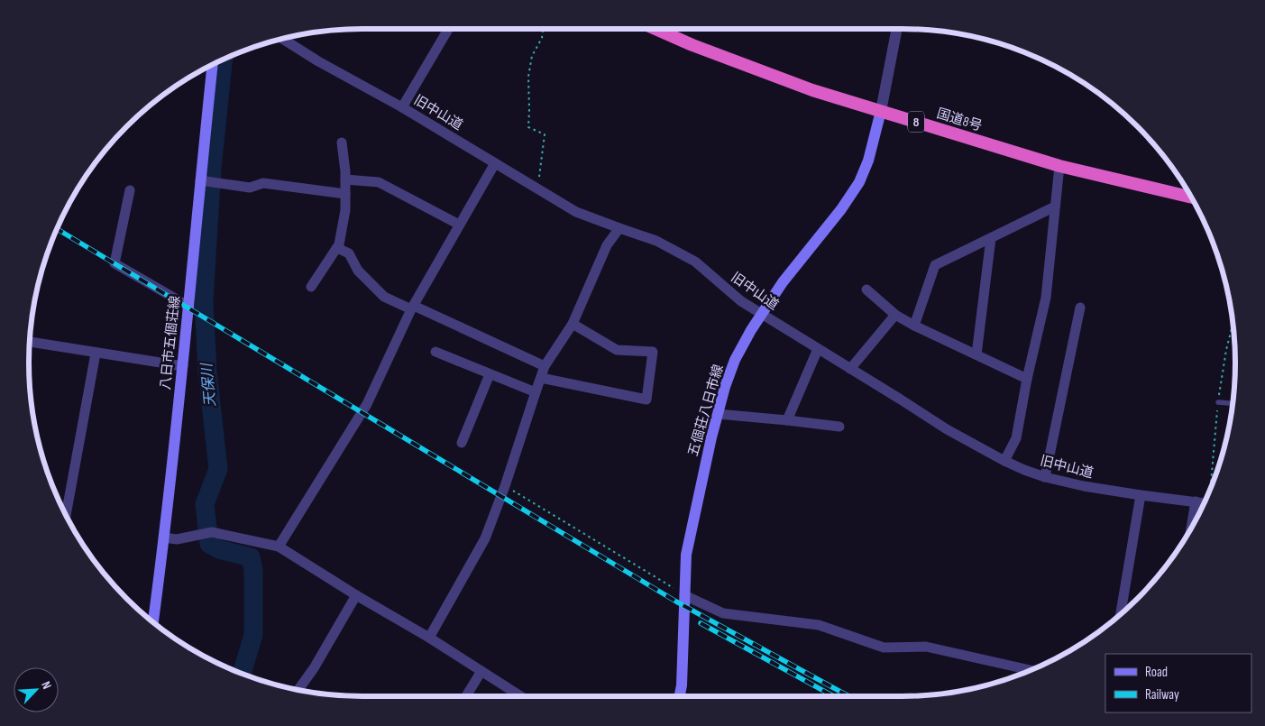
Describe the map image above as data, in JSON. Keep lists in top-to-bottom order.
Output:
{
  "streets": {
    "highway": ["国道8号", "8"],
    "main road": ["八日市五個荘線", "五個荘八日市線"],
    "street": ["旧中山道"]
  },
  "crossings": [
    ["旧中山道", "五個荘八日市線"],
    ["国道8号", "五個荘八日市線"]
  ],
  "water": ["天保川"],
  "legend": ["Road", "Railway"],
  "north": "top right"
}
